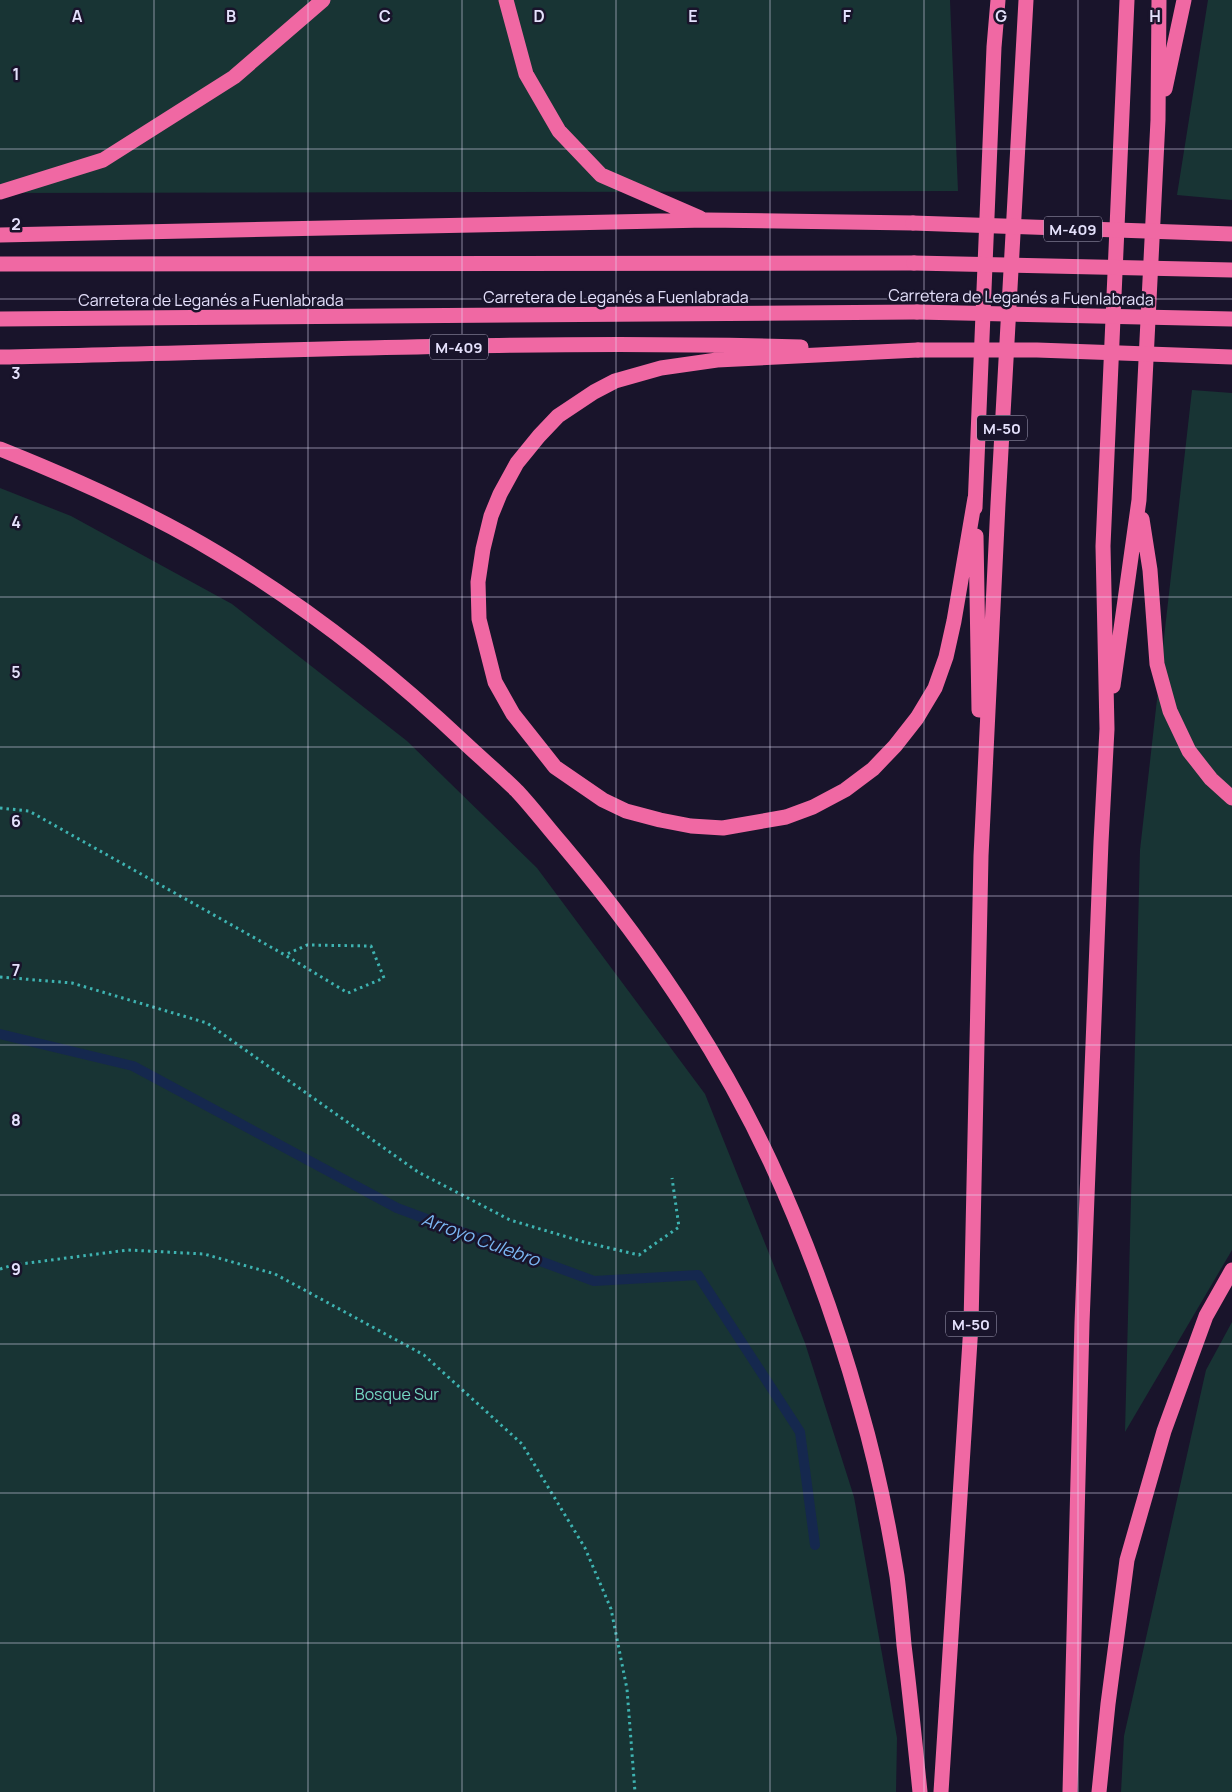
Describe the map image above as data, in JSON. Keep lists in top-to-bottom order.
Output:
{
  "streets": {
    "highway": ["M-409", "Carretera de Leganés a Fuenlabrada", "M-50"]
  },
  "water": ["Arroyo Culebro"],
  "parks": ["Bosque Sur"],
  "grid": {
    "columns": [
      "A",
      "B",
      "C",
      "D",
      "E",
      "F",
      "G",
      "H"
    ],
    "rows": [
      "1",
      "2",
      "3",
      "4",
      "5",
      "6",
      "7",
      "8",
      "9"
    ]
  }
}
